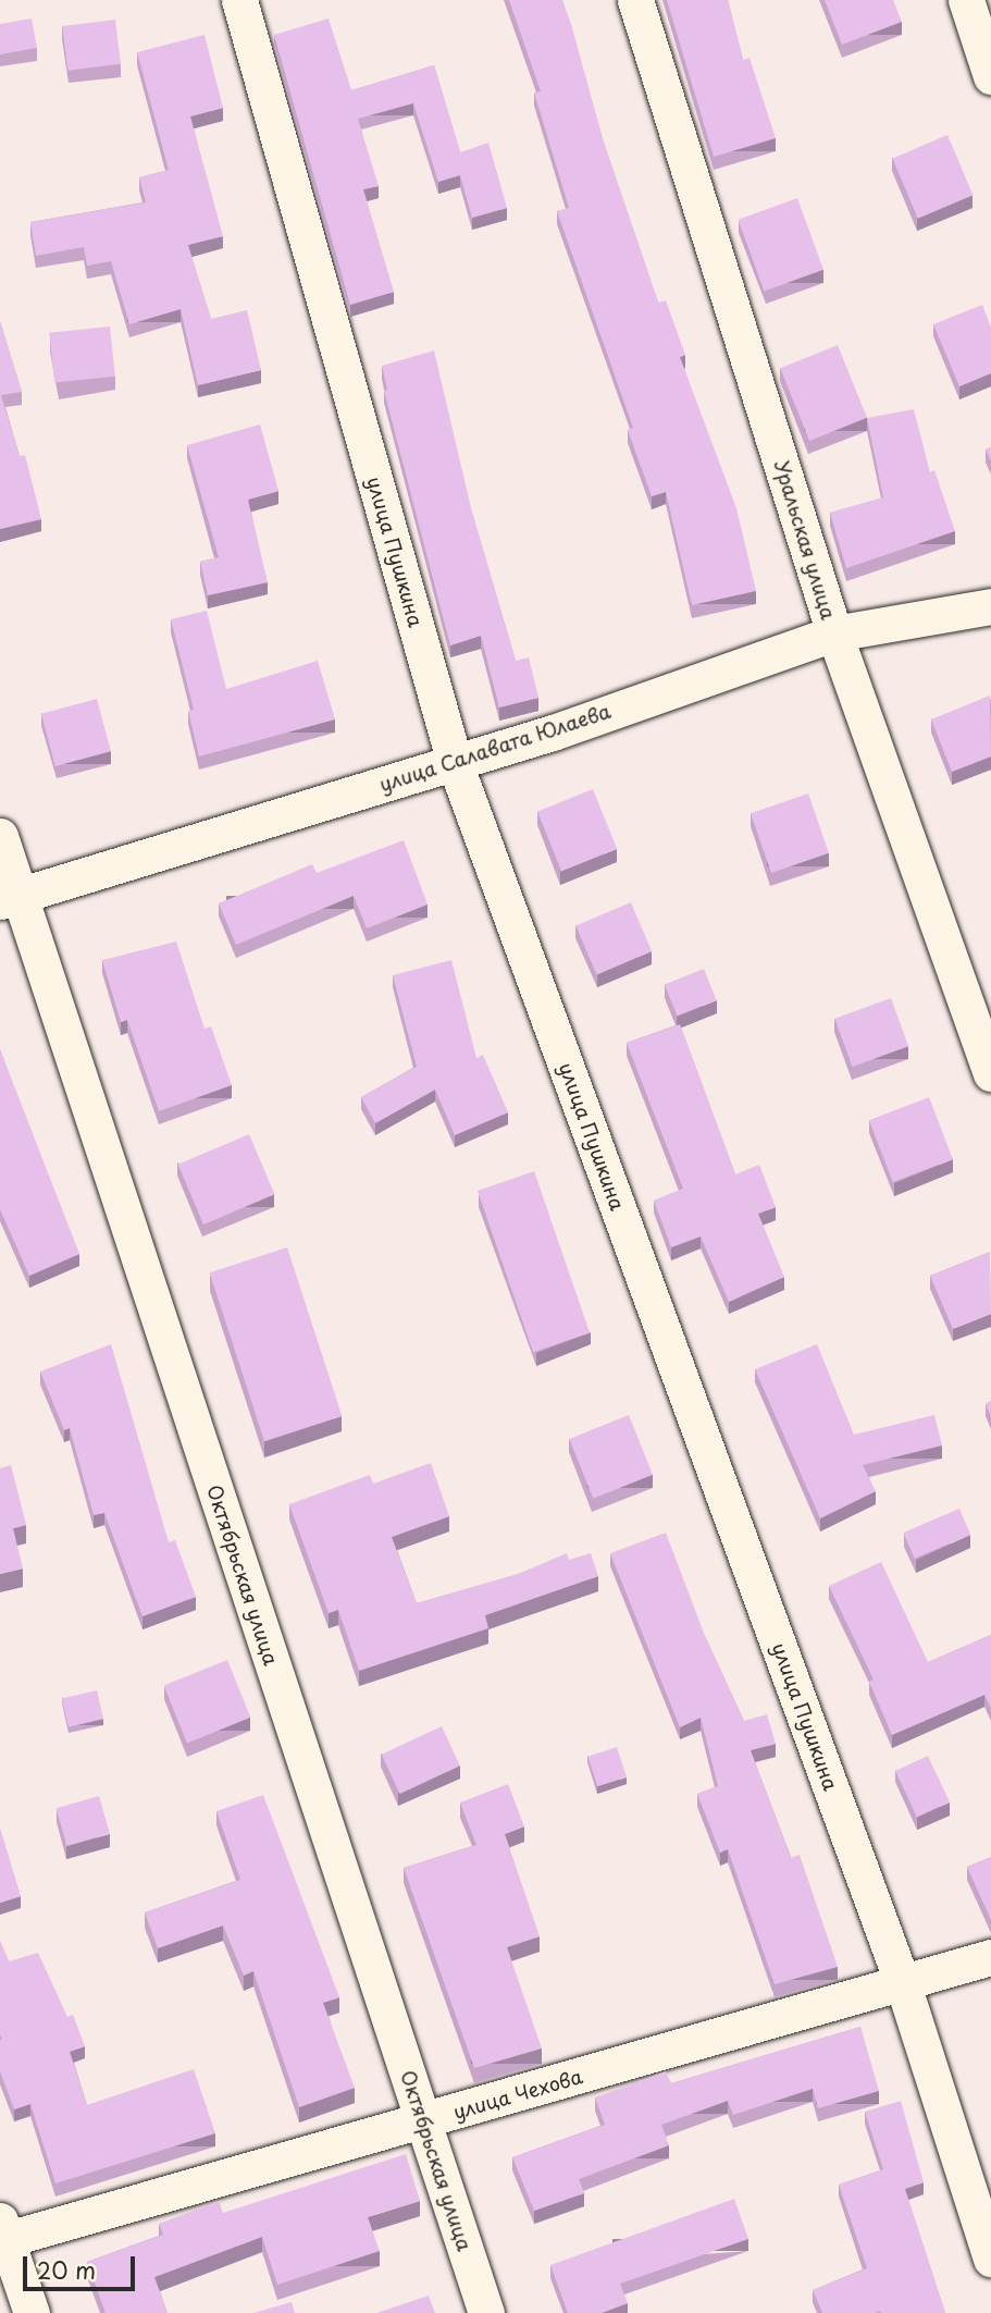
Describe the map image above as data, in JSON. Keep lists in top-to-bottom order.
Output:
{
  "streets": {
    "street": [
      "Уральская улица",
      "улица Пушкина",
      "улица Салавата Юлаева",
      "Октябрьская улица",
      "улица Чехова"
    ]
  },
  "crossings": [
    ["Уральская улица", "улица Салавата Юлаева"],
    ["улица Пушкина", "улица Салавата Юлаева"],
    ["улица Пушкина", "улица Чехова"],
    ["улица Салавата Юлаева", "Октябрьская улица"],
    ["Октябрьская улица", "улица Чехова"]
  ],
  "scale_bar": "20 m"
}
